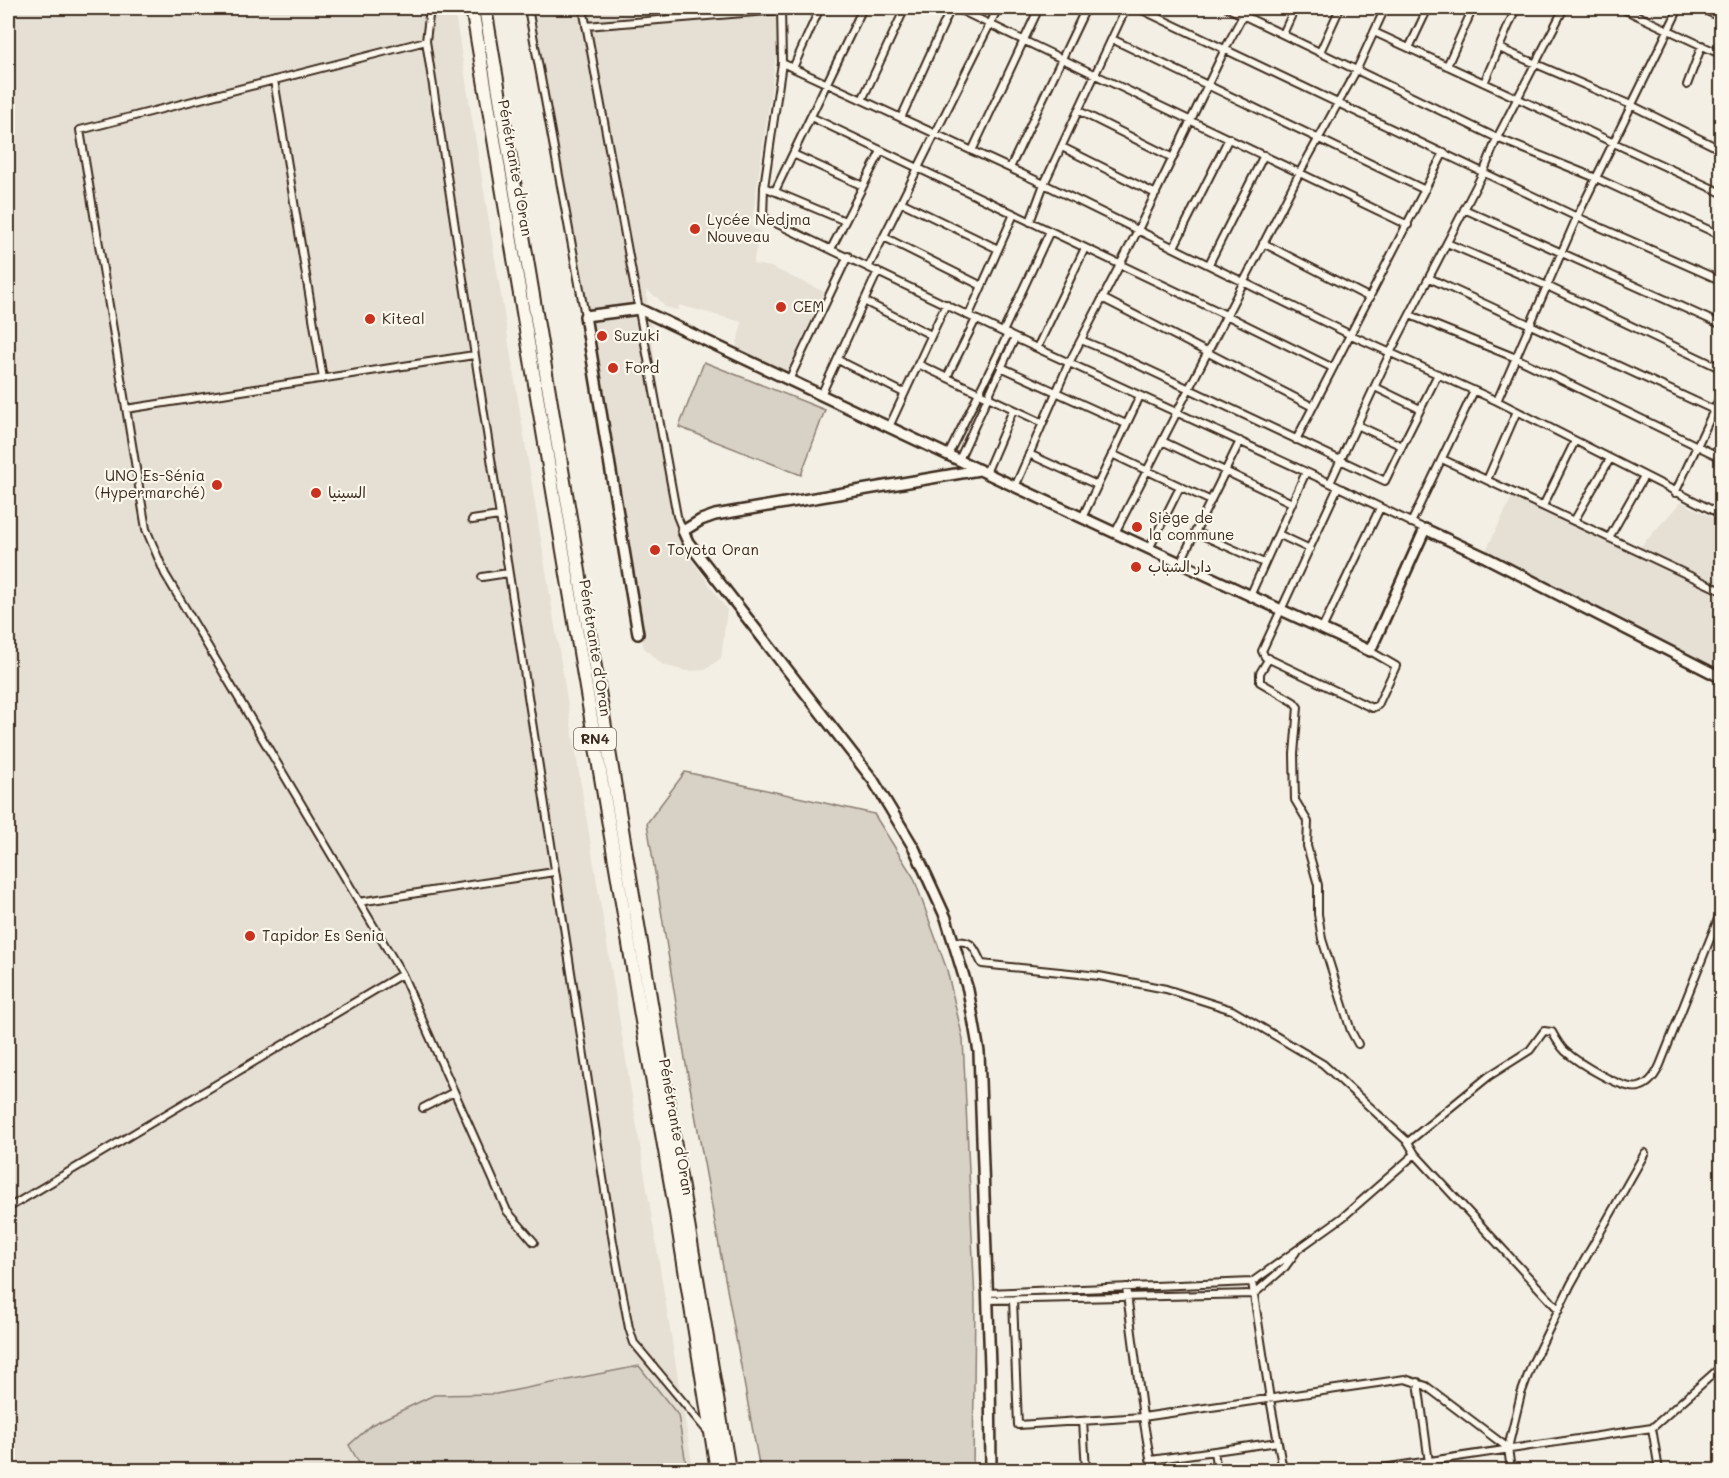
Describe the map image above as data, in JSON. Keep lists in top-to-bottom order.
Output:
{
  "streets": {
    "highway": ["Pénétrante d'Oran", "RN4"]
  },
  "places": [
    "Lycée Nedjma Nouveau",
    "CEM",
    "Kiteal",
    "Suzuki",
    "Ford",
    "UNO Es-Sénia (Hypermarché)",
    "السينيا",
    "Siège de la commune",
    "Toyota Oran",
    "دار الشباب",
    "Tapidor Es Senia"
  ]
}
